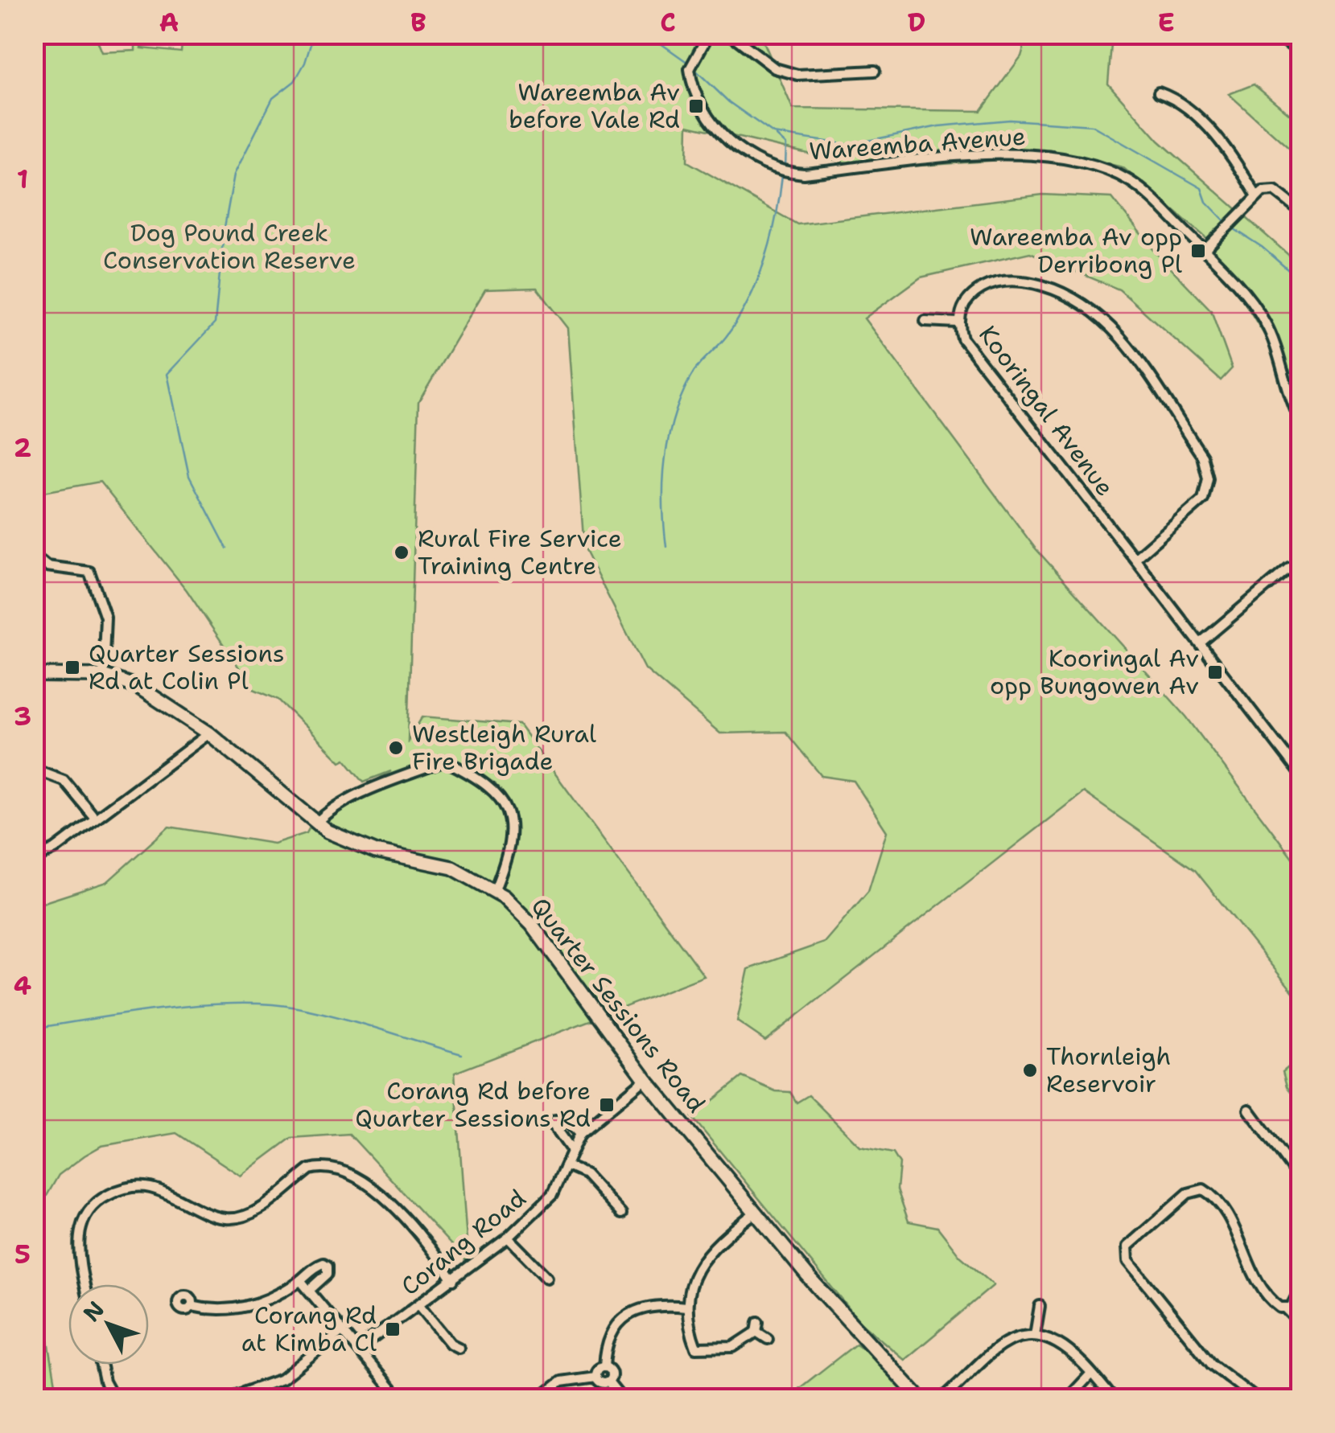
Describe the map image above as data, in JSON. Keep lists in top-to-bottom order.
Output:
{
  "streets": {
    "main road": ["Quarter Sessions Road"],
    "street": ["Wareemba Avenue", "Kooringal Avenue", "Corang Road"]
  },
  "crossings": [
    ["Quarter Sessions Road", "Corang Road"]
  ],
  "parks": ["Dog Pound Creek Conservation Reserve"],
  "places": {
    "transit": [
      "Wareemba Av before Vale Rd",
      "Wareemba Av opp Derribong Pl",
      "Quarter Sessions Rd at Colin Pl",
      "Kooringal Av opp Bungowen Av",
      "Corang Rd before Quarter Sessions Rd",
      "Corang Rd at Kimba Cl"
    ],
    "other": ["Rural Fire Service Training Centre", "Westleigh Rural Fire Brigade", "Thornleigh Reservoir"]
  },
  "north": "top left",
  "grid": {
    "columns": [
      "A",
      "B",
      "C",
      "D",
      "E"
    ],
    "rows": [
      "1",
      "2",
      "3",
      "4",
      "5"
    ]
  }
}
